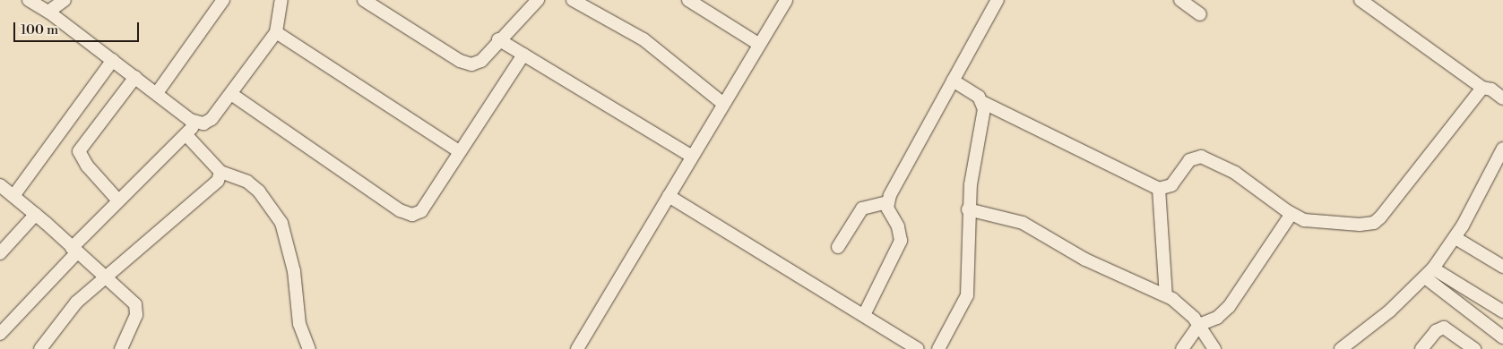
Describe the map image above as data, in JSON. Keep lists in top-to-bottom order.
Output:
{
  "scale_bar": "100 m"
}
